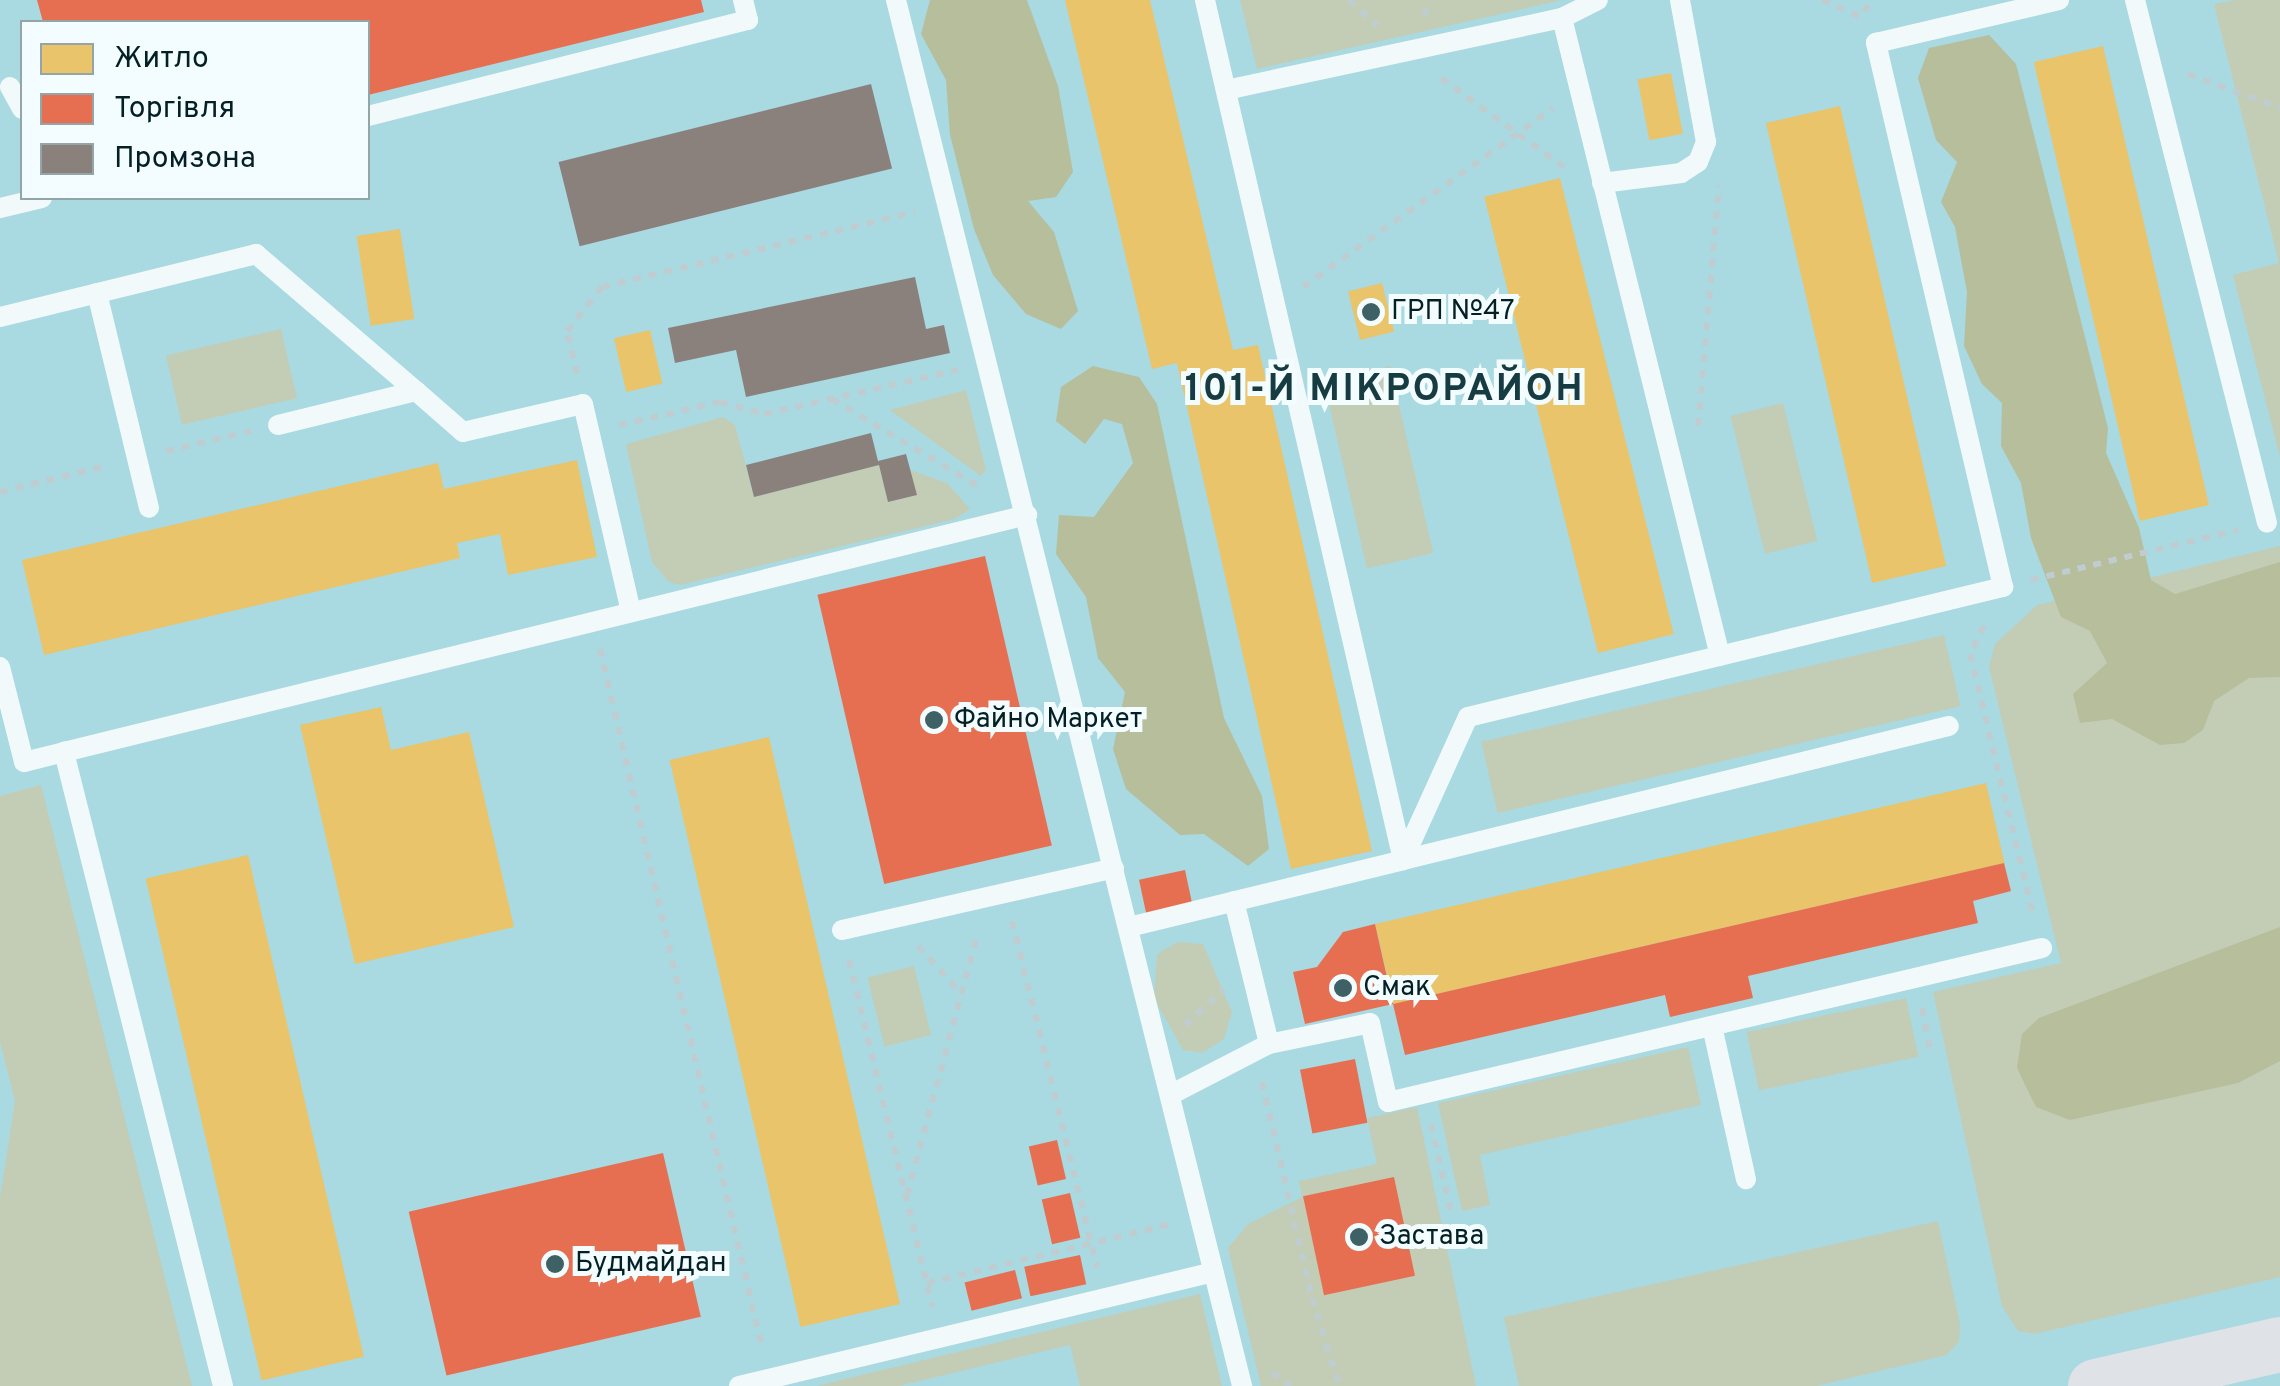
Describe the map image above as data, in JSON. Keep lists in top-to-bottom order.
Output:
{
  "districts": ["101-Й МІКРОРАЙОН"],
  "places": [
    "ГРП №47",
    "Файно Маркет",
    "Смак",
    "Застава",
    "Будмайдан"
  ],
  "legend": ["Житло", "Торгівля", "Промзона"]
}
